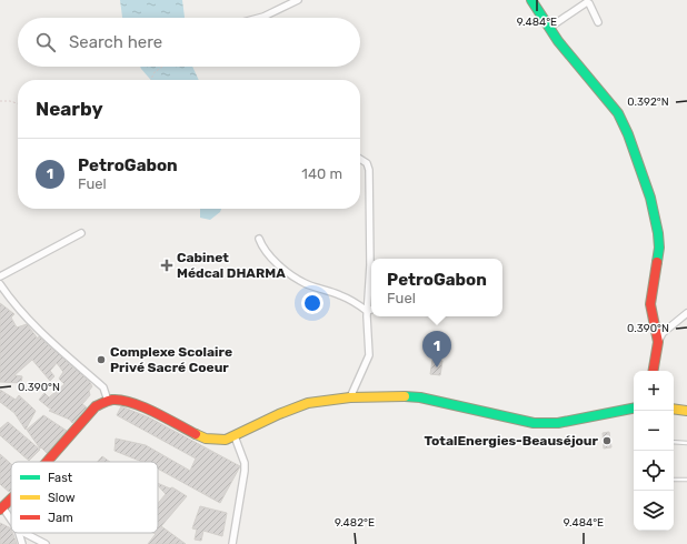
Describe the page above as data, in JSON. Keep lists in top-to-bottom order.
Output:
{
  "places": {
    "health": ["Cabinet Médcal DHARMA"],
    "other": ["Complexe Scolaire Privé Sacré Coeur", "TotalEnergies-Beauséjour"]
  },
  "legend": ["Fast", "Slow", "Jam"],
  "page": {
    "search": "Search here",
    "heading": "Nearby",
    "list": [
      {
        "mark": "1",
        "name": "PetroGabon",
        "note": "Fuel",
        "value": "140 m"
      }
    ],
    "popup": ["PetroGabon", "Fuel"],
    "pins": "1",
    "map_buttons": ["+", "−"]
  },
  "coordinates": [
    "9.484°E",
    "0.392°N",
    "0.390°N",
    "9.482°E"
  ]
}
